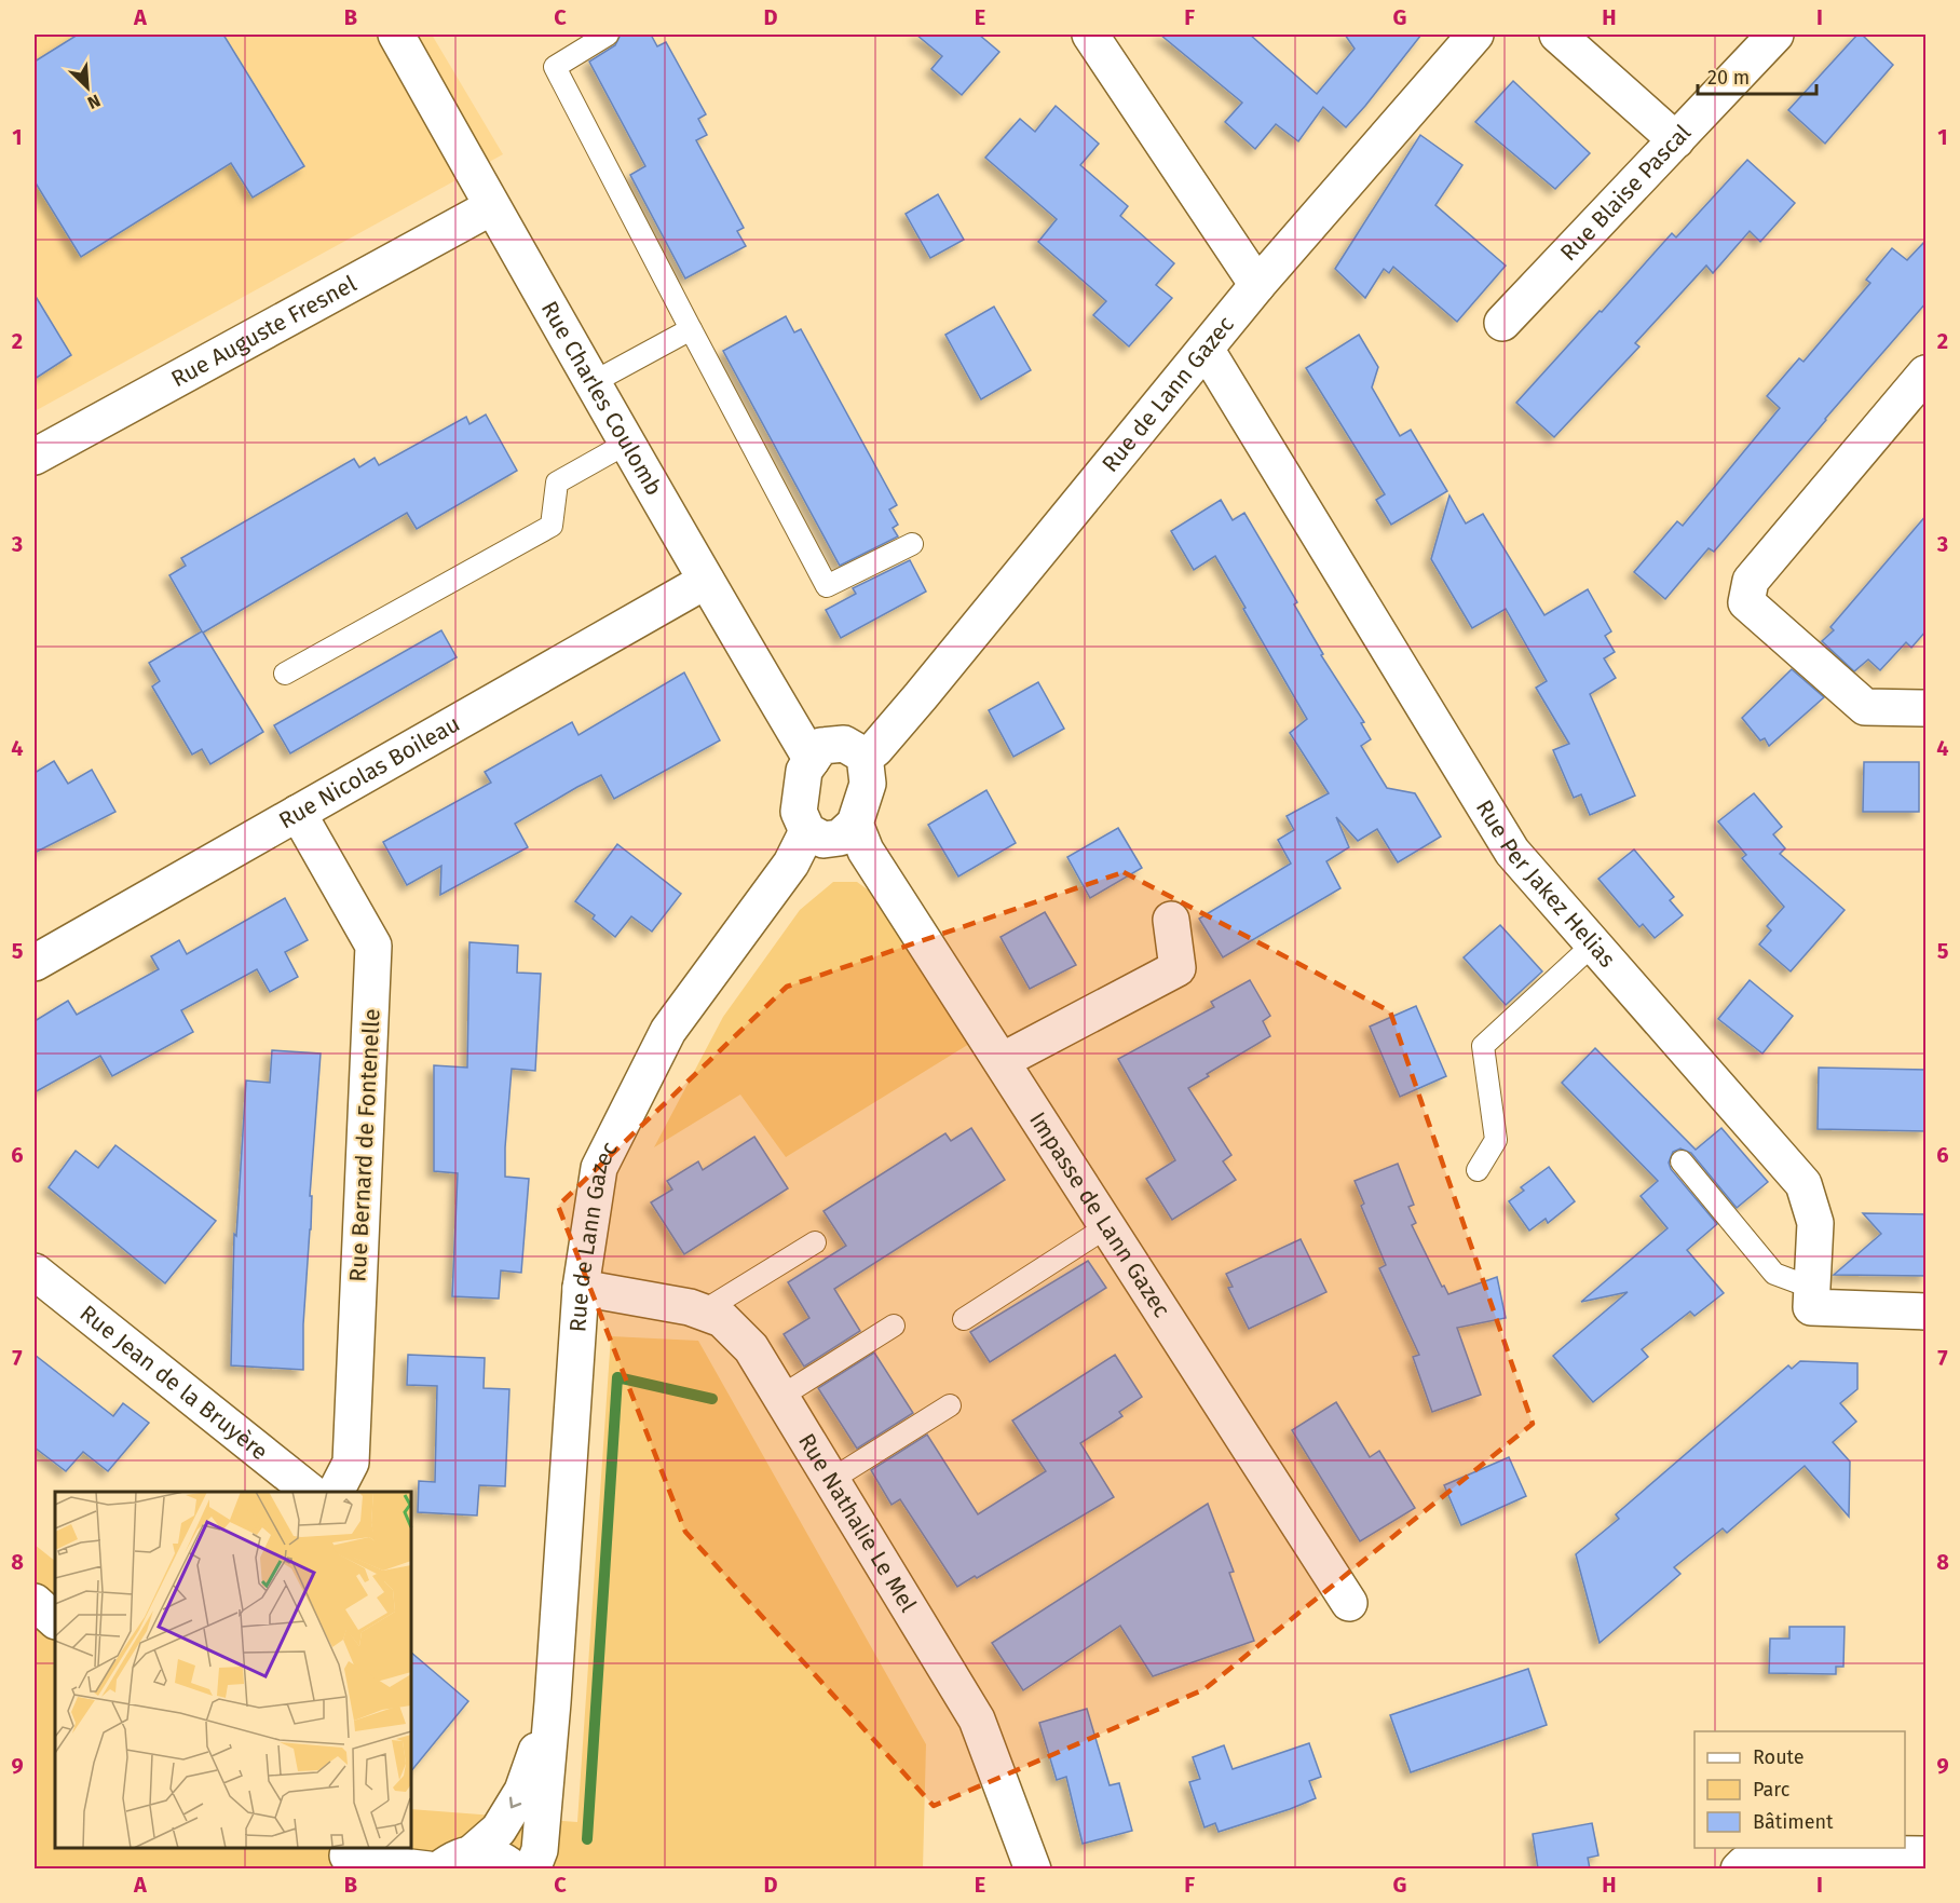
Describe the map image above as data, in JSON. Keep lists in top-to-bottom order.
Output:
{
  "streets": {
    "street": [
      "Rue Blaise Pascal",
      "Rue Auguste Fresnel",
      "Rue de Lann Gazec",
      "Rue Charles Coulomb",
      "Rue Nicolas Boileau",
      "Rue Per Jakez Helias",
      "Rue Bernard de Fontenelle",
      "Impasse de Lann Gazec",
      "Rue Jean de la Bruyère",
      "Rue Nathalie Le Mel"
    ]
  },
  "crossings": [
    ["Rue Auguste Fresnel", "Rue Charles Coulomb"],
    ["Rue de Lann Gazec", "Rue Charles Coulomb"],
    ["Rue de Lann Gazec", "Rue Per Jakez Helias"],
    ["Rue de Lann Gazec", "Impasse de Lann Gazec"],
    ["Rue de Lann Gazec", "Rue Nathalie Le Mel"],
    ["Rue Charles Coulomb", "Rue Nicolas Boileau"],
    ["Rue Charles Coulomb", "Impasse de Lann Gazec"],
    ["Rue Nicolas Boileau", "Rue Bernard de Fontenelle"]
  ],
  "legend": ["Route", "Parc", "Bâtiment"],
  "scale_bar": "20 m",
  "north": "bottom right",
  "grid": {
    "columns": [
      "A",
      "B",
      "C",
      "D",
      "E",
      "F",
      "G",
      "H",
      "I"
    ],
    "rows": [
      "1",
      "2",
      "3",
      "4",
      "5",
      "6",
      "7",
      "8",
      "9"
    ]
  }
}
